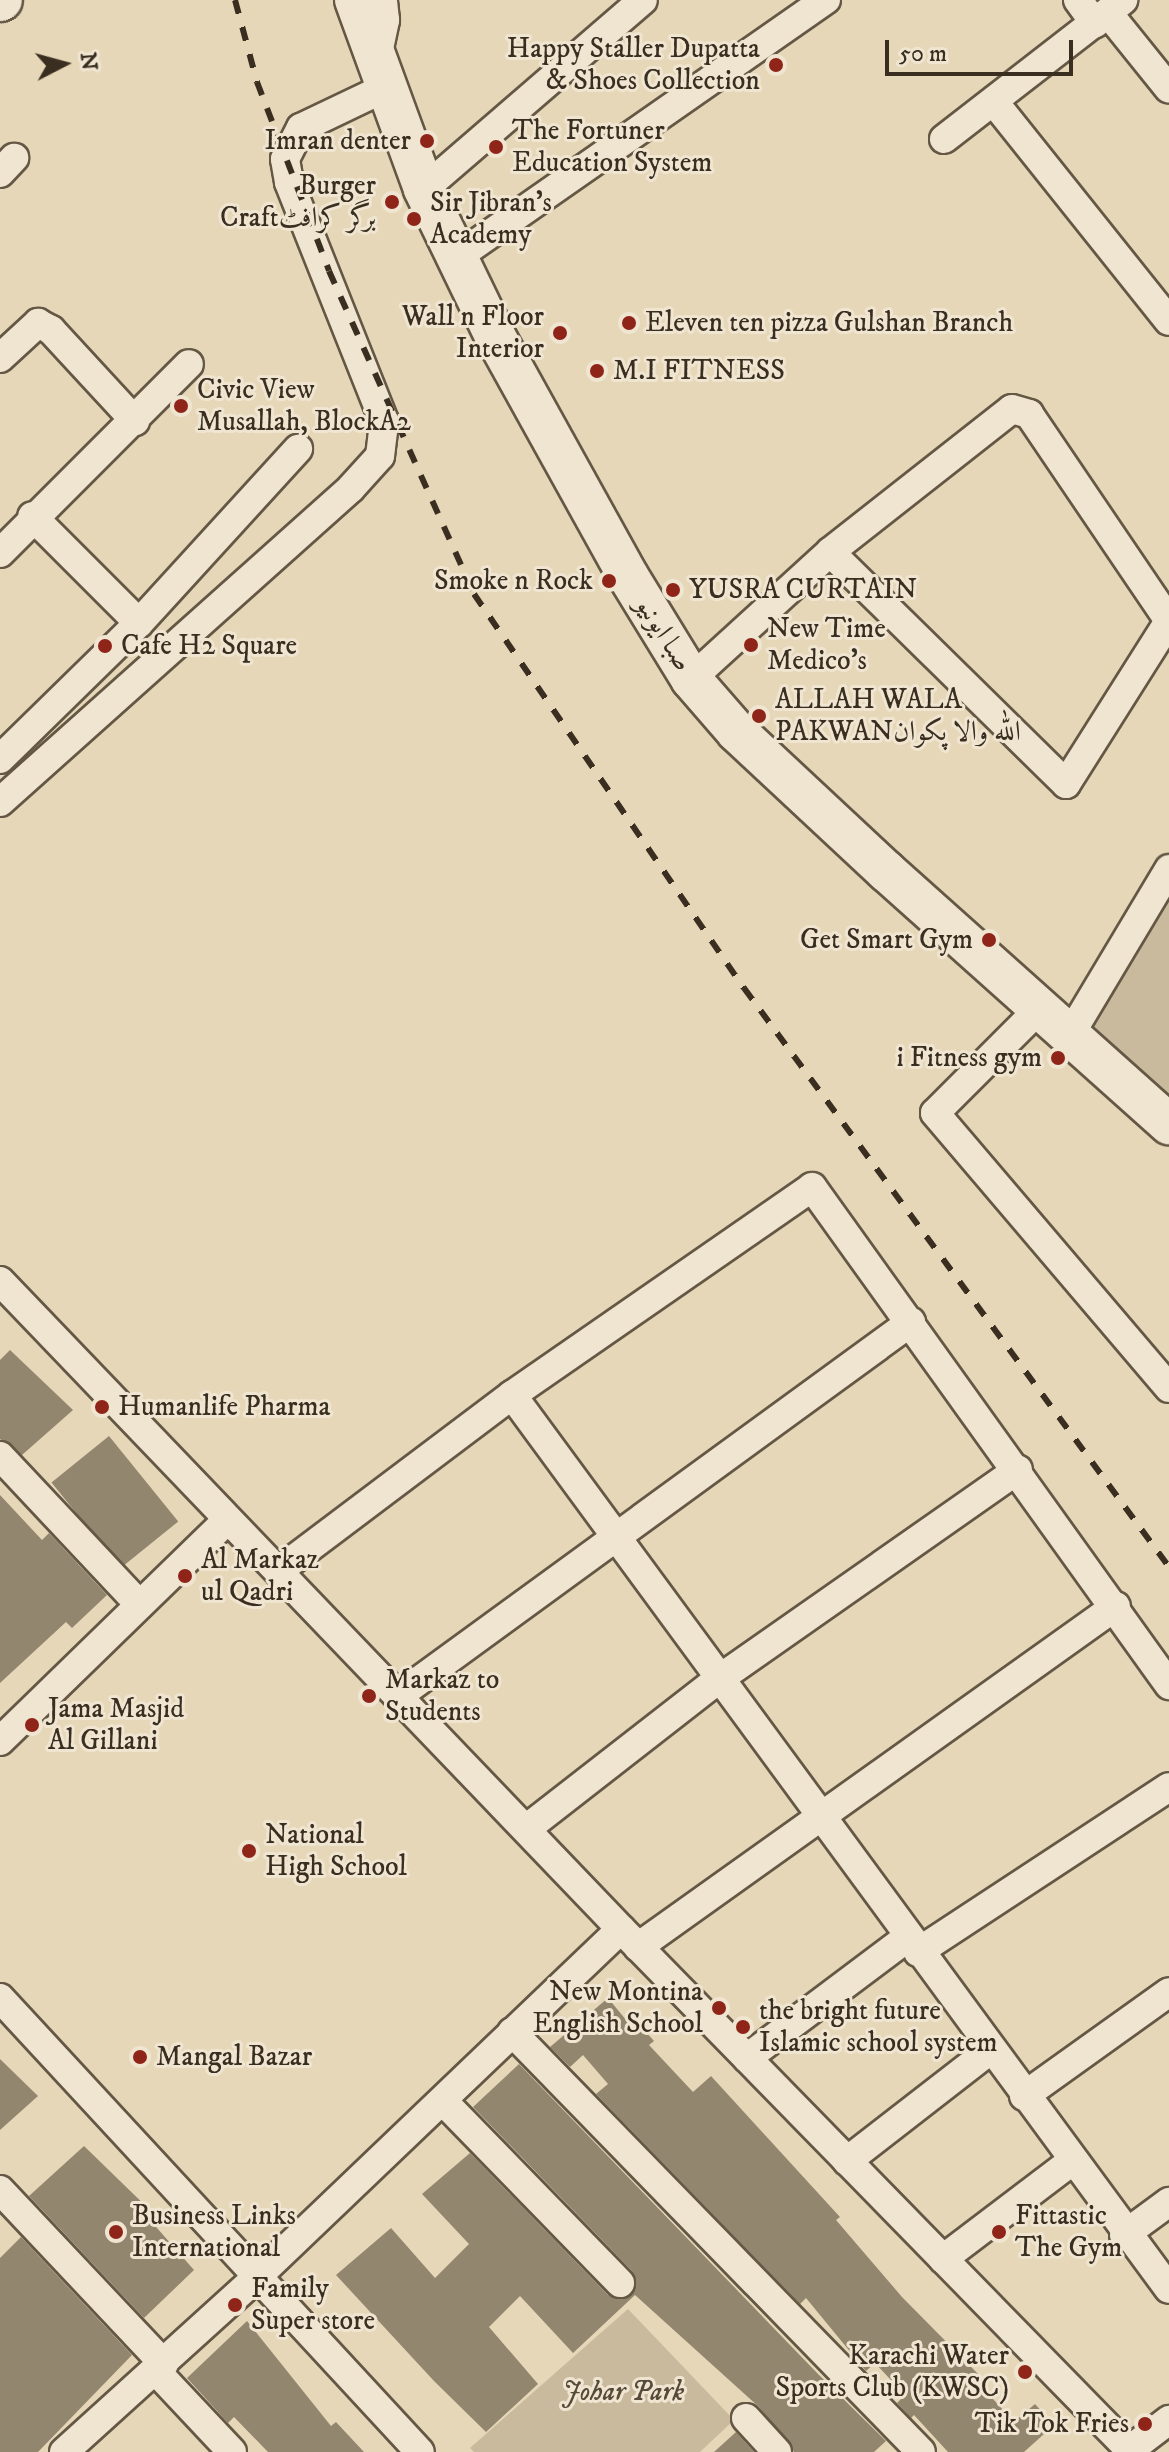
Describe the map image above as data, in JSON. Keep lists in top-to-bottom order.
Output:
{
  "streets": {
    "main road": ["صبا ایونیو"]
  },
  "parks": ["Johar Park"],
  "places": [
    "Happy Staller Dupatta & Shoes Collection",
    "Imran denter",
    "The Fortuner Education System",
    "Burger Craftبرگر کرافٹ",
    "Sir Jibran's Academy",
    "Eleven ten pizza Gulshan Branch",
    "Wall n Floor Interior",
    "M.I FITNESS",
    "Civic View Musallah, BlockA2",
    "Smoke n Rock",
    "YUSRA CURTAIN",
    "New Time Medico's",
    "Cafe H2 Square",
    "ALLAH WALA PAKWANاللہ والا پکوان",
    "Get Smart Gym",
    "i Fitness gym",
    "Humanlife Pharma",
    "Al Markaz ul Qadri",
    "Markaz to Students",
    "Jama Masjid Al Gillani",
    "National High School",
    "New Montina English School",
    "the bright future Islamic school system",
    "Mangal Bazar",
    "Business Links International",
    "Fittastic The Gym",
    "Family Super store",
    "Karachi Water Sports Club (KWSC)",
    "Tik Tok Fries"
  ],
  "scale_bar": "50 m",
  "north": "right"
}
